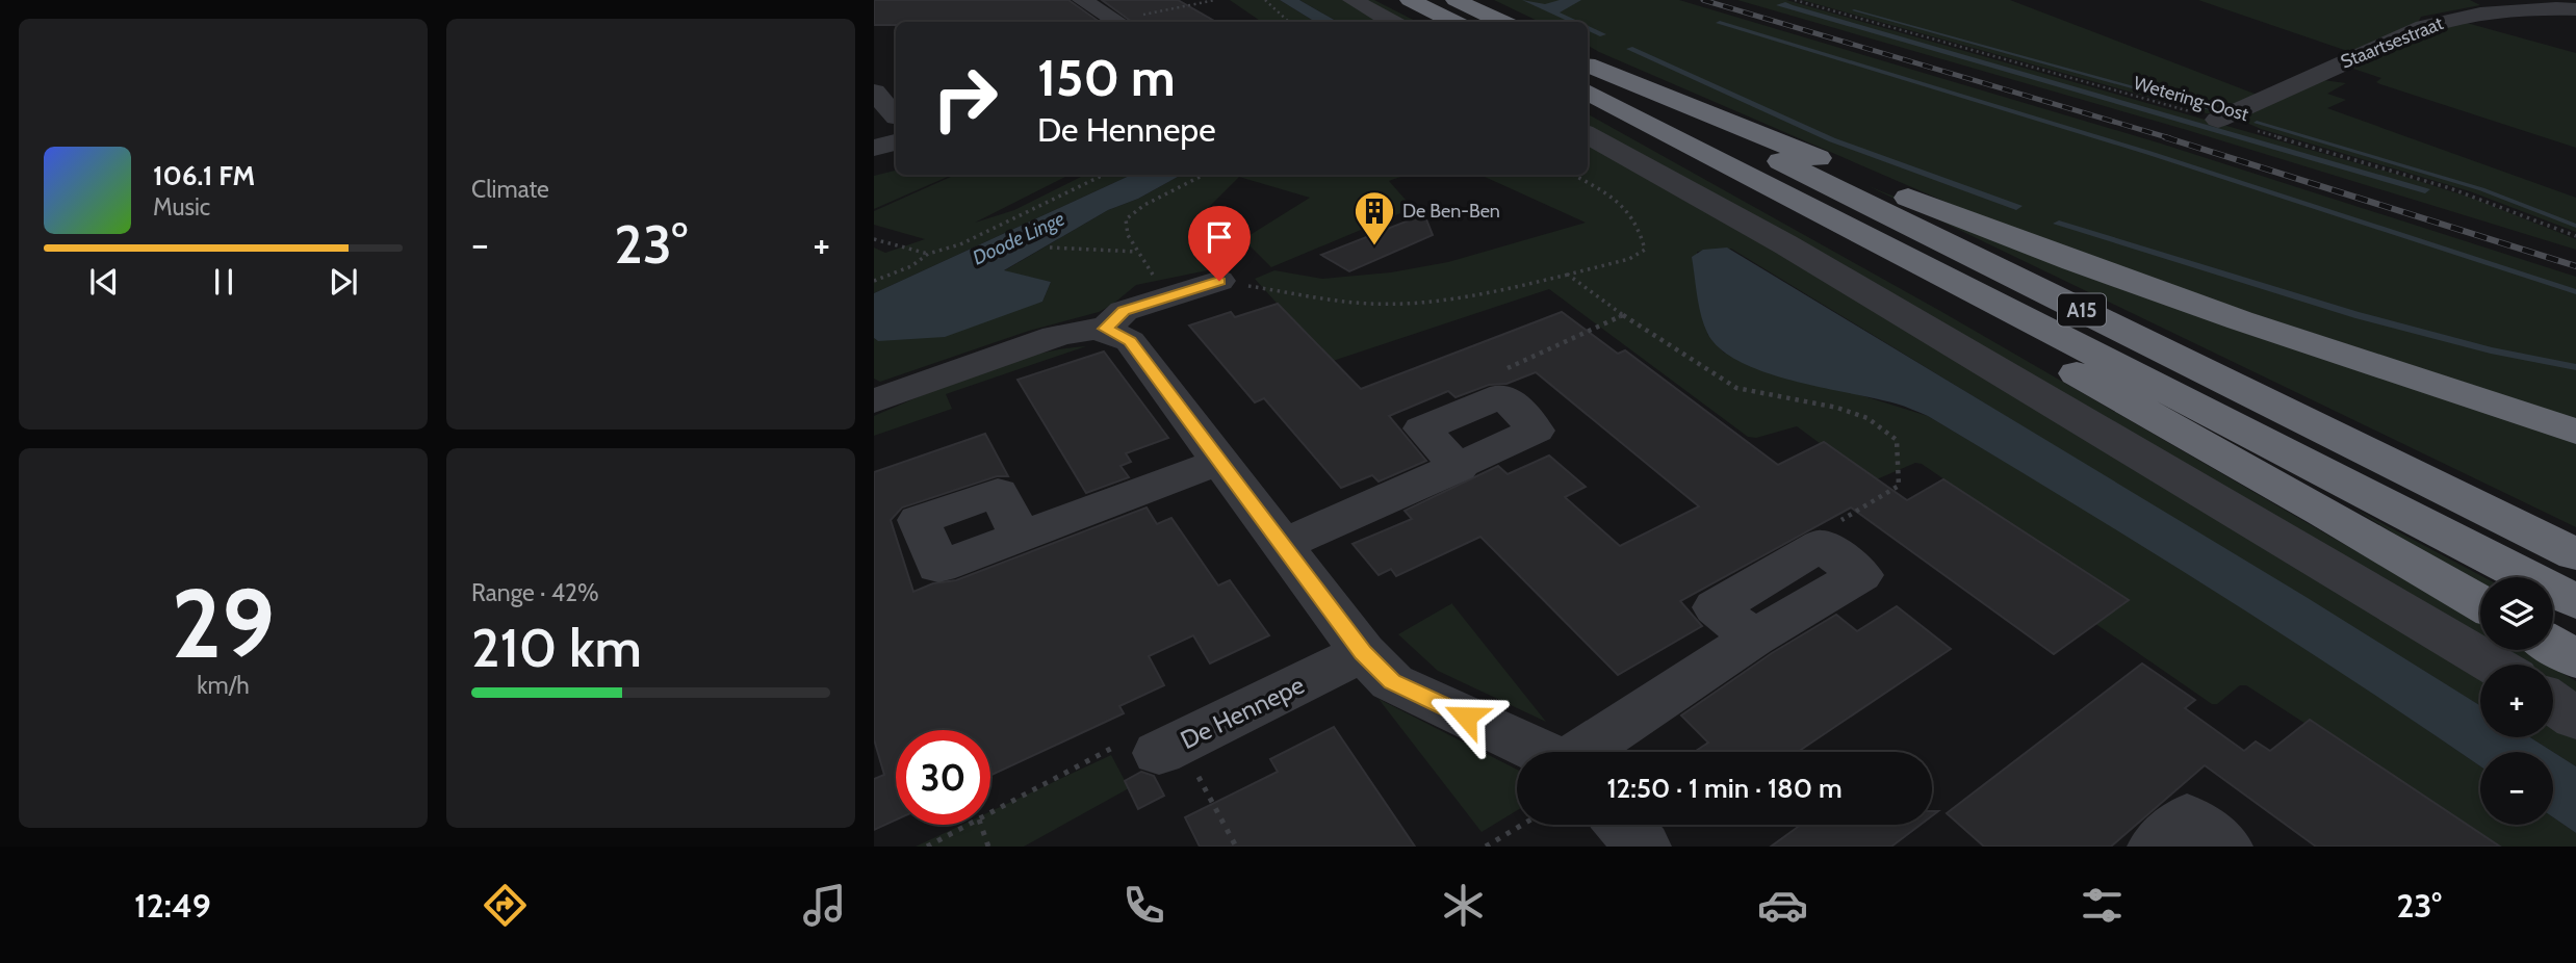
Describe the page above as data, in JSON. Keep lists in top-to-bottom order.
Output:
{
  "streets": {
    "highway": ["A15"],
    "street": ["Staartsestraat", "De Hennepe"],
    "path": ["Wetering-Oost"]
  },
  "crossings": [
    ["Staartsestraat", "Wetering-Oost"]
  ],
  "water": ["Doode Linge"],
  "places": {
    "building": ["De Ben-Ben"]
  },
  "page": {
    "tile": [
      "Climate",
      ["29", "km/h"],
      ["Range · 42%", "210 km"]
    ],
    "turn": ["150 m", "De Hennepe"],
    "song": ["106.1 FM", "Music"],
    "heat": ["−", "23°", "+"],
    "map_buttons": ["+", "−"],
    "limit": "30",
    "trip": "12:50 · 1 min · 180 m",
    "tabs": ["12:49", "23°"]
  }
}
